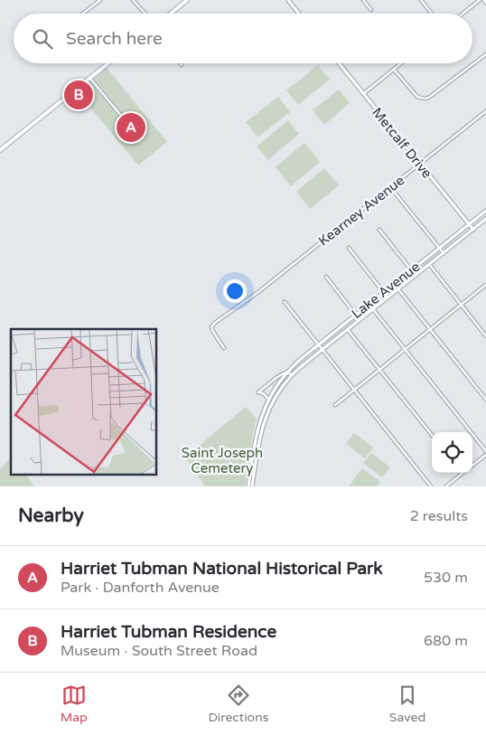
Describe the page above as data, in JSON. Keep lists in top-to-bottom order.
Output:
{
  "streets": {
    "main road": ["Metcalf Drive", "Lake Avenue"],
    "street": ["Kearney Avenue"]
  },
  "crossings": [
    ["Metcalf Drive", "Kearney Avenue"],
    ["Metcalf Drive", "Lake Avenue"]
  ],
  "parks": ["Saint Joseph Cemetery"],
  "page": {
    "search": "Search here",
    "pins": ["B", "A"],
    "heading": ["Nearby", "2 results"],
    "list": [
      {
        "mark": "A",
        "name": "Harriet Tubman National Historical Park",
        "note": "Park · Danforth Avenue",
        "value": "530 m"
      },
      {
        "mark": "B",
        "name": "Harriet Tubman Residence",
        "note": "Museum · South Street Road",
        "value": "680 m"
      }
    ],
    "nav": ["Map", "Directions", "Saved"]
  }
}
